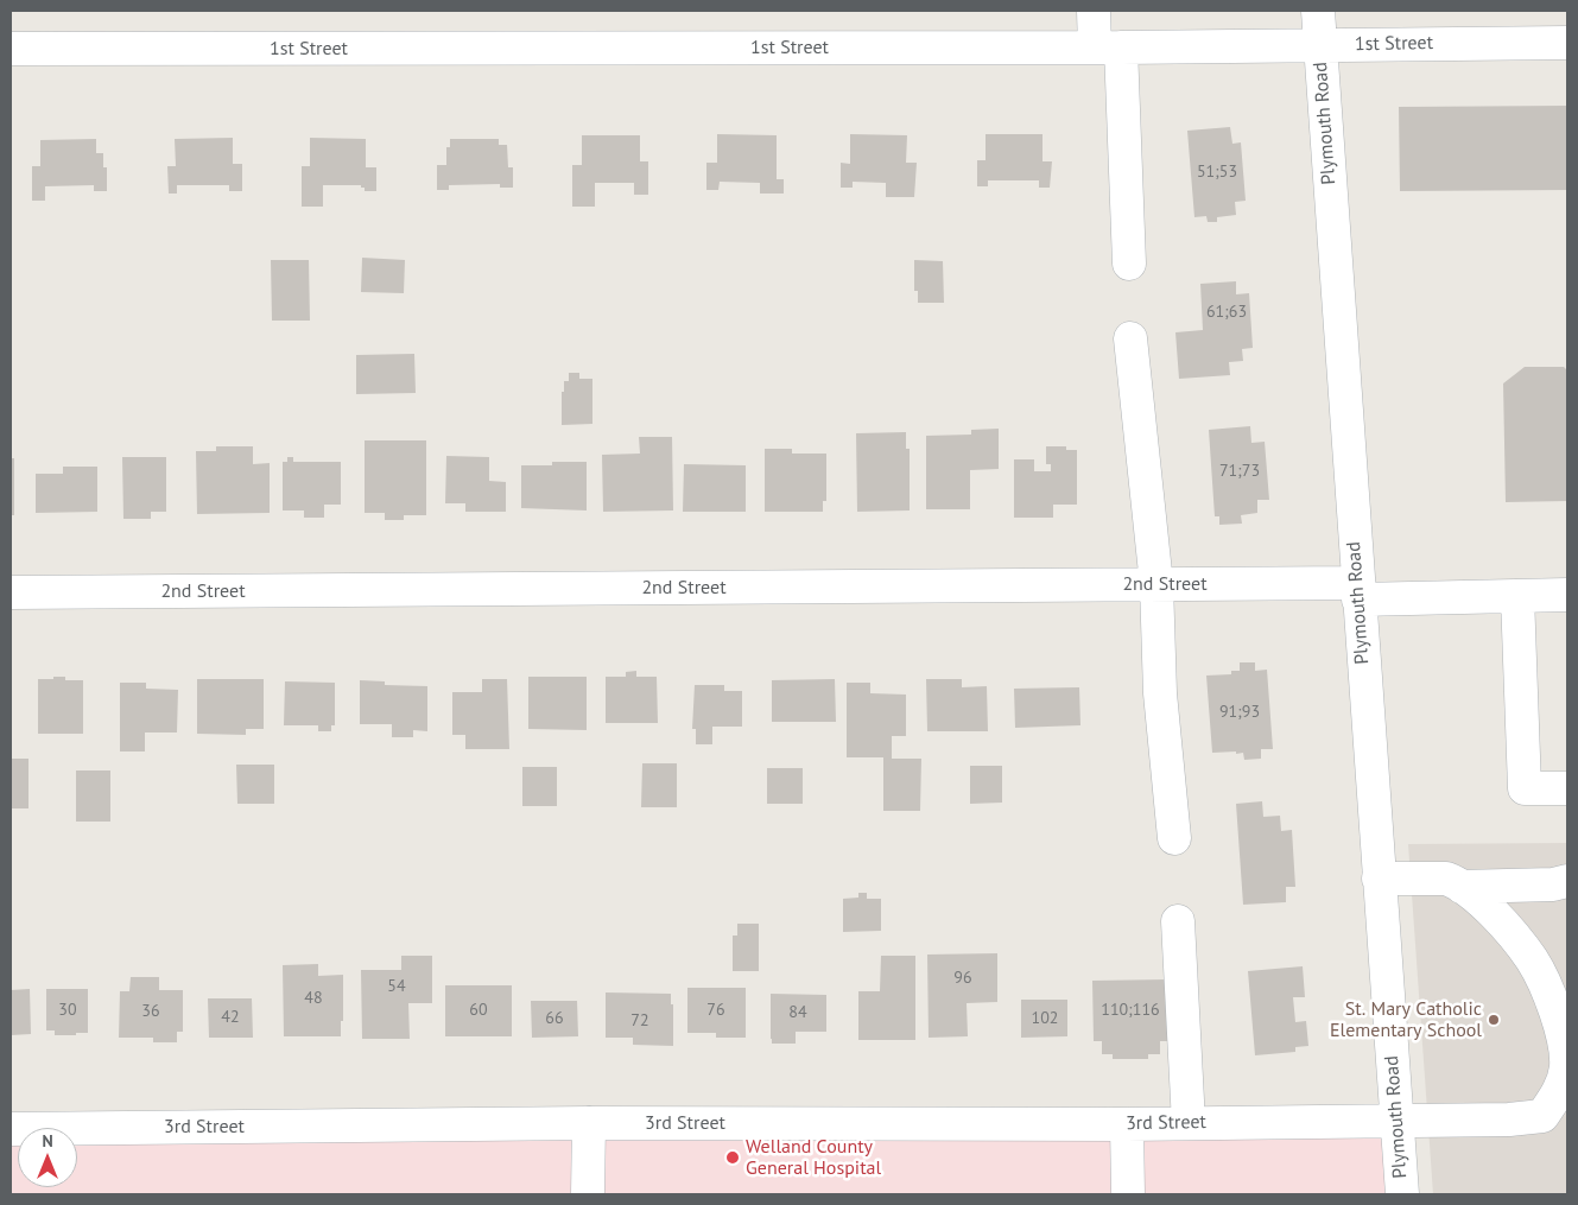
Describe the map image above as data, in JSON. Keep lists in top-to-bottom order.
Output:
{
  "streets": {
    "street": [
      "1st Street",
      "Plymouth Road",
      "2nd Street",
      "3rd Street"
    ]
  },
  "crossings": [
    ["1st Street", "Plymouth Road"],
    ["Plymouth Road", "2nd Street"],
    ["Plymouth Road", "3rd Street"]
  ],
  "places": ["St. Mary Catholic Elementary School", "Welland County General Hospital"],
  "house_numbers": [
    "51;53",
    "61;63",
    "71;73",
    "91;93",
    "96",
    "54",
    "48",
    "30",
    "60",
    "76",
    "110;116",
    "36",
    "84",
    "42",
    "66",
    "102",
    "72"
  ],
  "north": "top"
}
